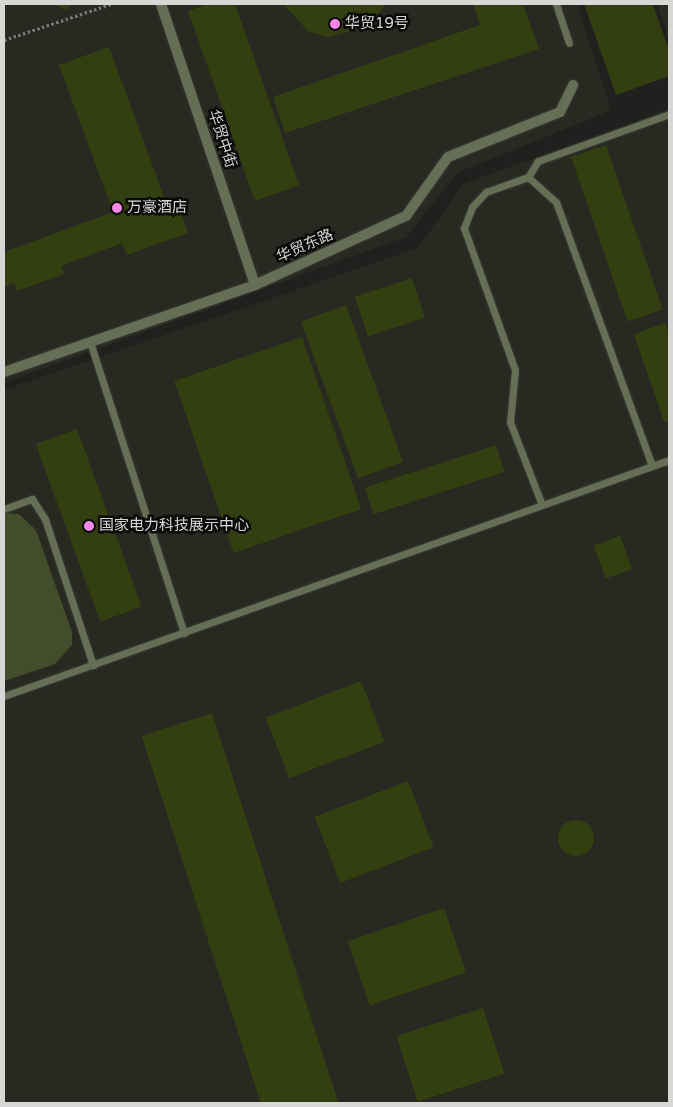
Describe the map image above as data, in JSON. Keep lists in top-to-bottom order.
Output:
{
  "streets": {
    "street": ["华贸中街", "华贸东路"]
  },
  "crossings": [
    ["华贸中街", "华贸东路"]
  ],
  "places": ["华贸19号", "万豪酒店", "国家电力科技展示中心"]
}
